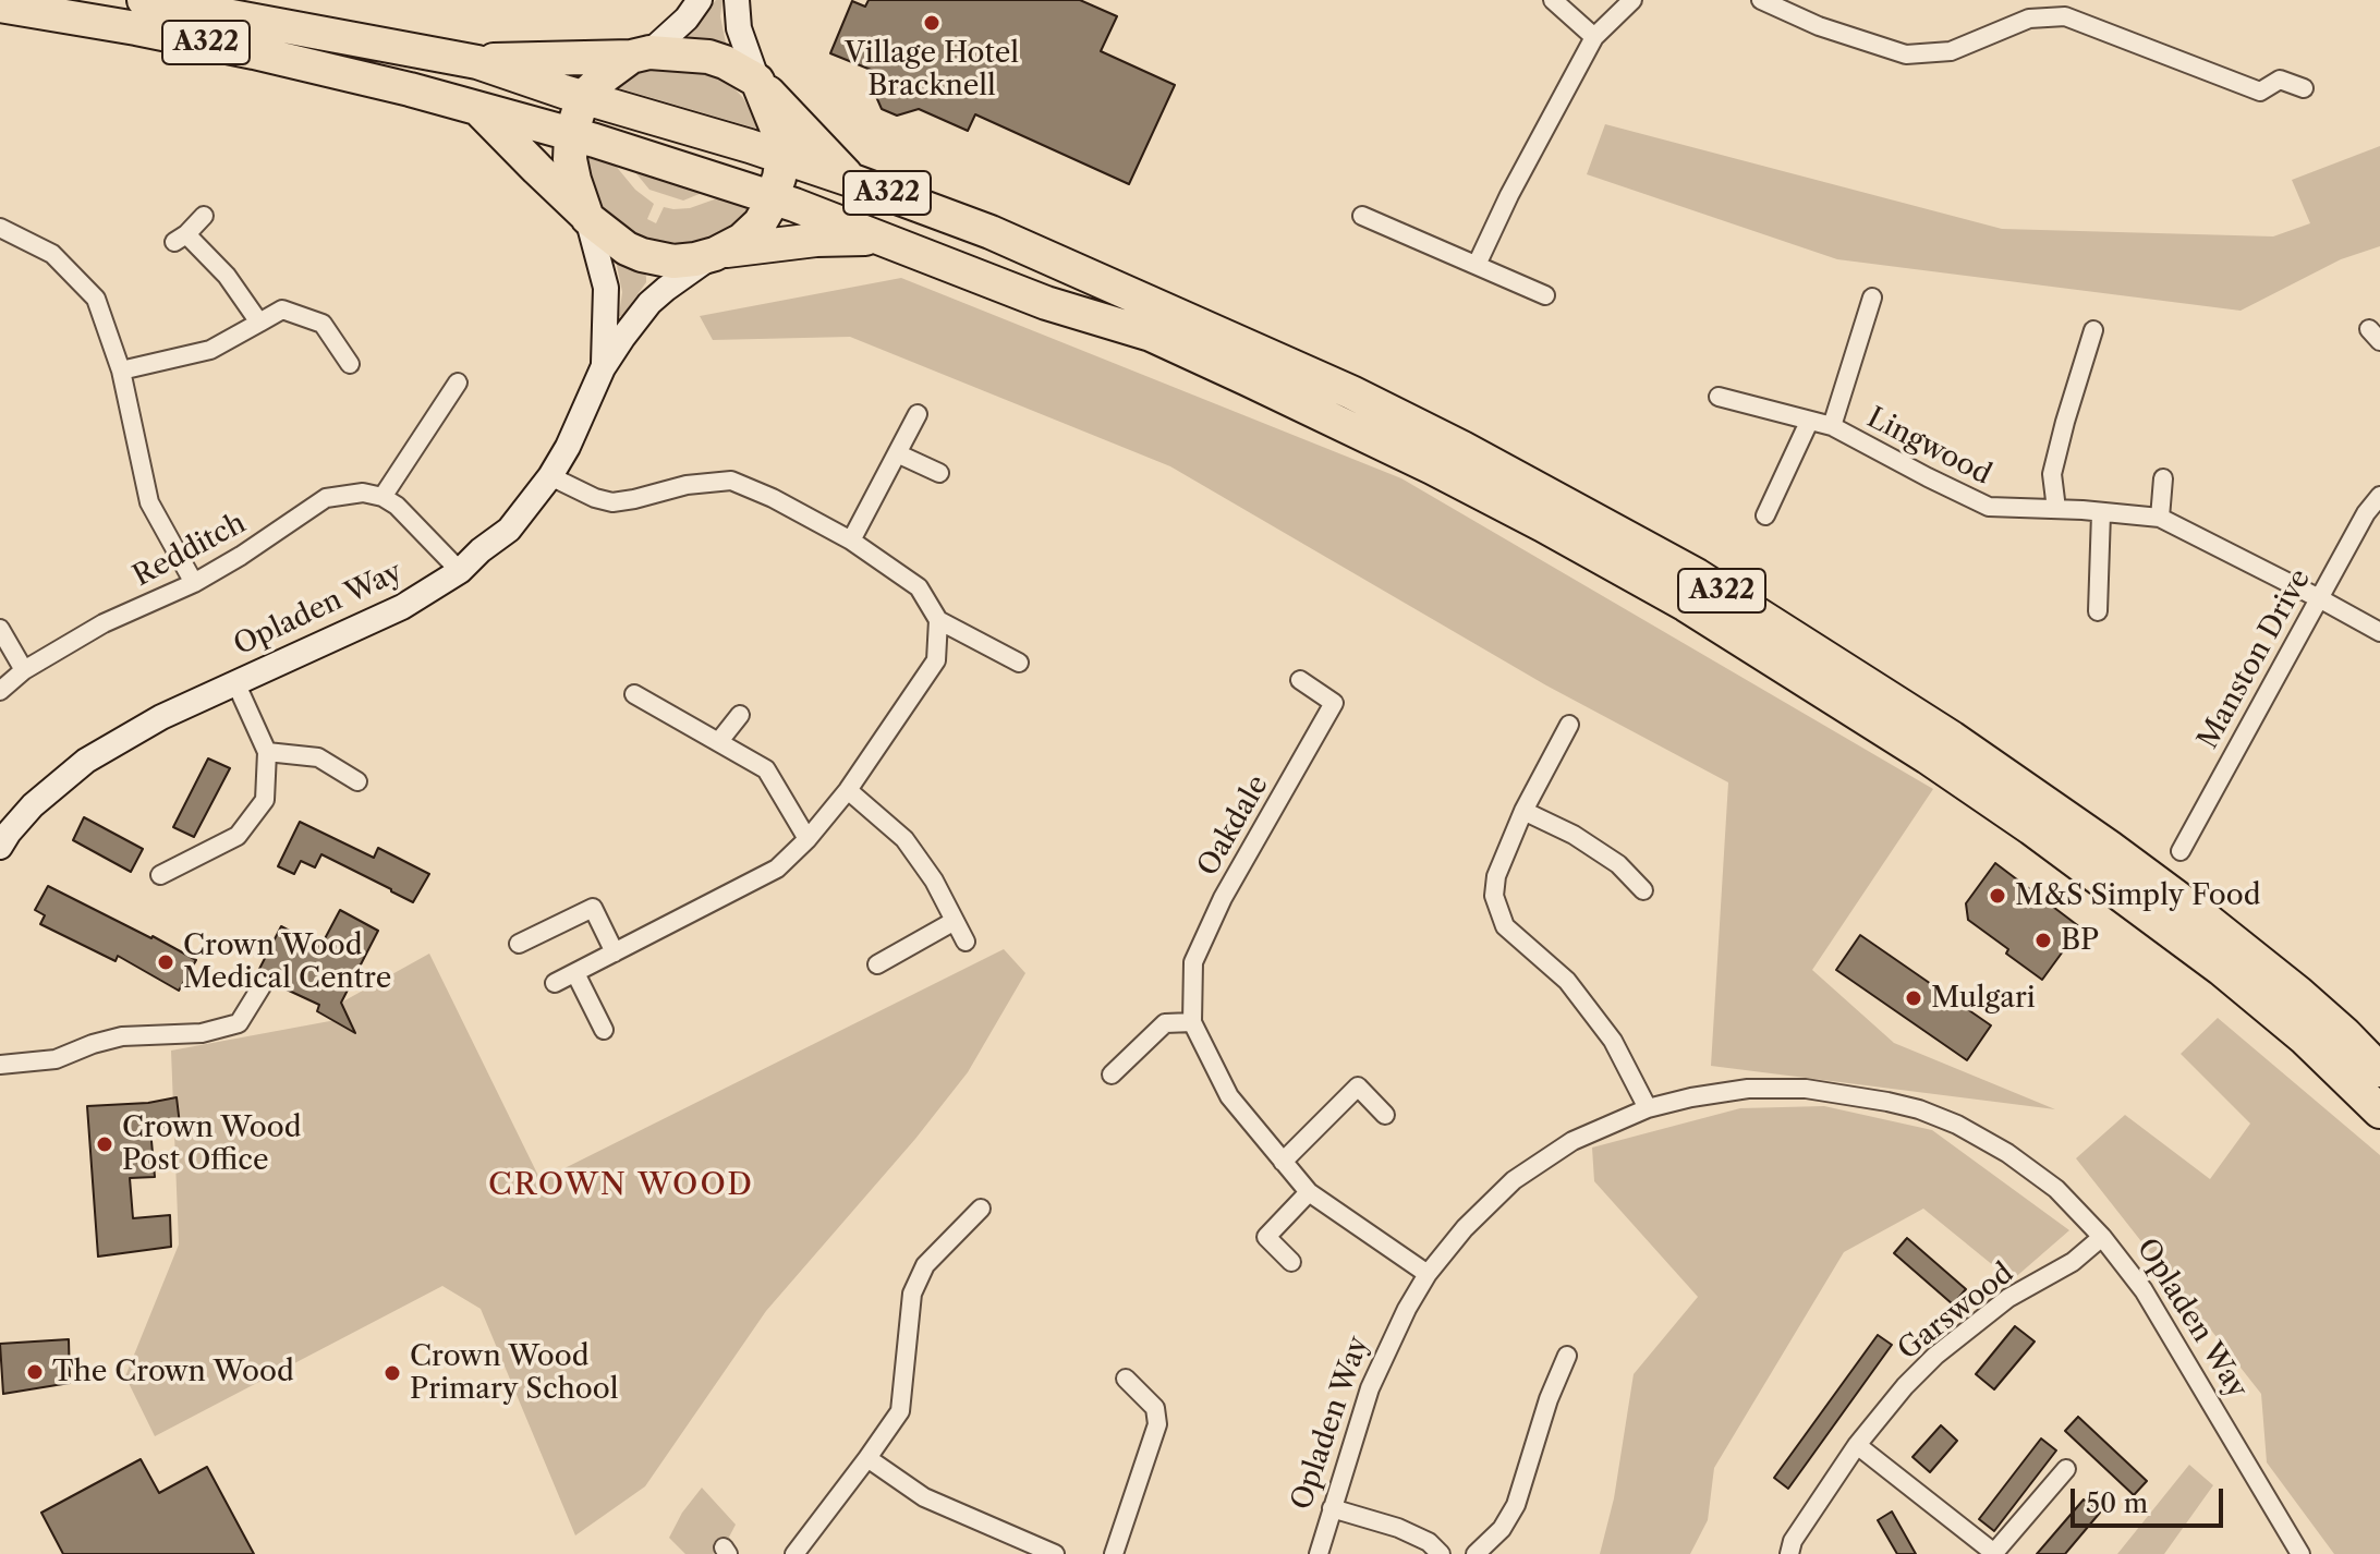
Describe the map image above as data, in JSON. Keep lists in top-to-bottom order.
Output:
{
  "streets": {
    "highway": ["A322"],
    "street": [
      "Lingwood",
      "Redditch",
      "Opladen Way",
      "Manston Drive",
      "Oakdale",
      "Garswood"
    ]
  },
  "crossings": [
    ["A322", "Opladen Way"],
    ["Lingwood", "Manston Drive"],
    ["Opladen Way", "Oakdale"],
    ["Opladen Way", "Garswood"]
  ],
  "districts": ["CROWN WOOD"],
  "places": [
    "Village Hotel Bracknell",
    "M&S Simply Food",
    "BP",
    "Crown Wood Medical Centre",
    "Mulgari",
    "Crown Wood Post Office",
    "The Crown Wood",
    "Crown Wood Primary School"
  ],
  "scale_bar": "50 m"
}
